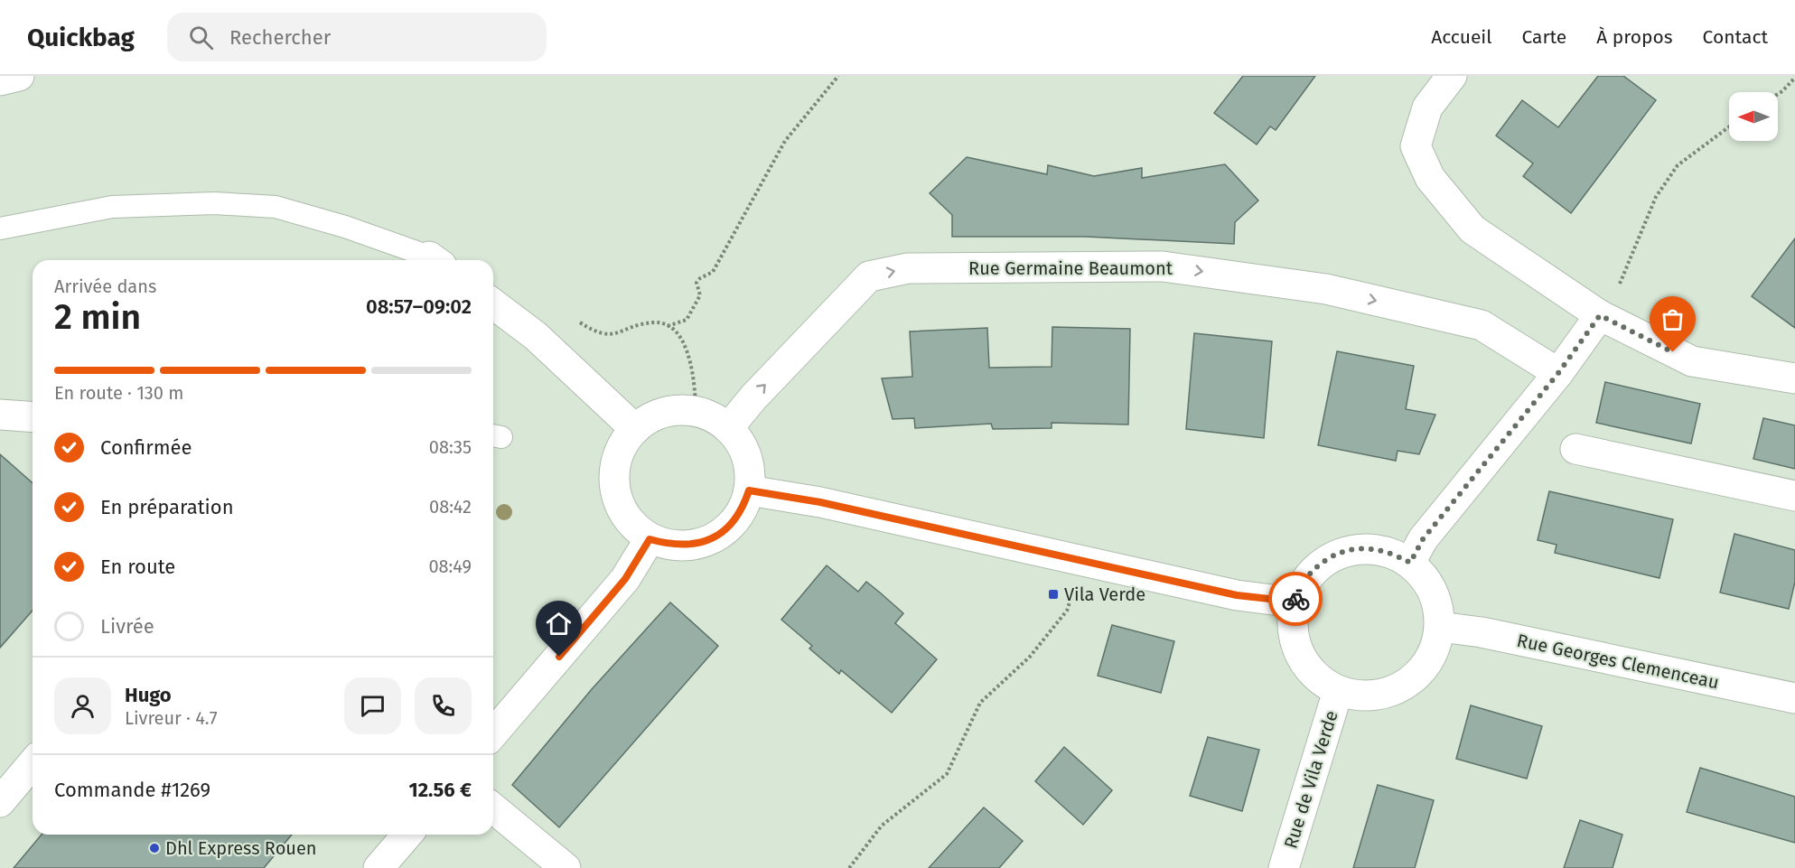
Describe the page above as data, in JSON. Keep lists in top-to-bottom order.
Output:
{
  "streets": {
    "main road": ["Rue Germaine Beaumont", "Rue Georges Clemenceau", "Rue de Vila Verde"]
  },
  "crossings": [
    ["Rue Georges Clemenceau", "Rue de Vila Verde"]
  ],
  "one_way": ["Rue Germaine Beaumont"],
  "places": {
    "transit": ["Vila Verde"],
    "other": ["Dhl Express Rouen"]
  },
  "north": "left",
  "page": {
    "header": "Quickbag",
    "search": "Rechercher",
    "nav": [
      "Accueil",
      "Carte",
      "À propos",
      "Contact"
    ],
    "heading": ["2 min", "Arrivée dans", "08:57–09:02"],
    "panel": [
      "Hugo",
      "Livreur · 4.7",
      "Commande #1269",
      "12.56 €"
    ],
    "bar": "En route · 130 m",
    "list": [
      ["Confirmée", "08:35"],
      ["En préparation", "08:42"],
      ["En route", "08:49"],
      "Livrée"
    ]
  }
}
